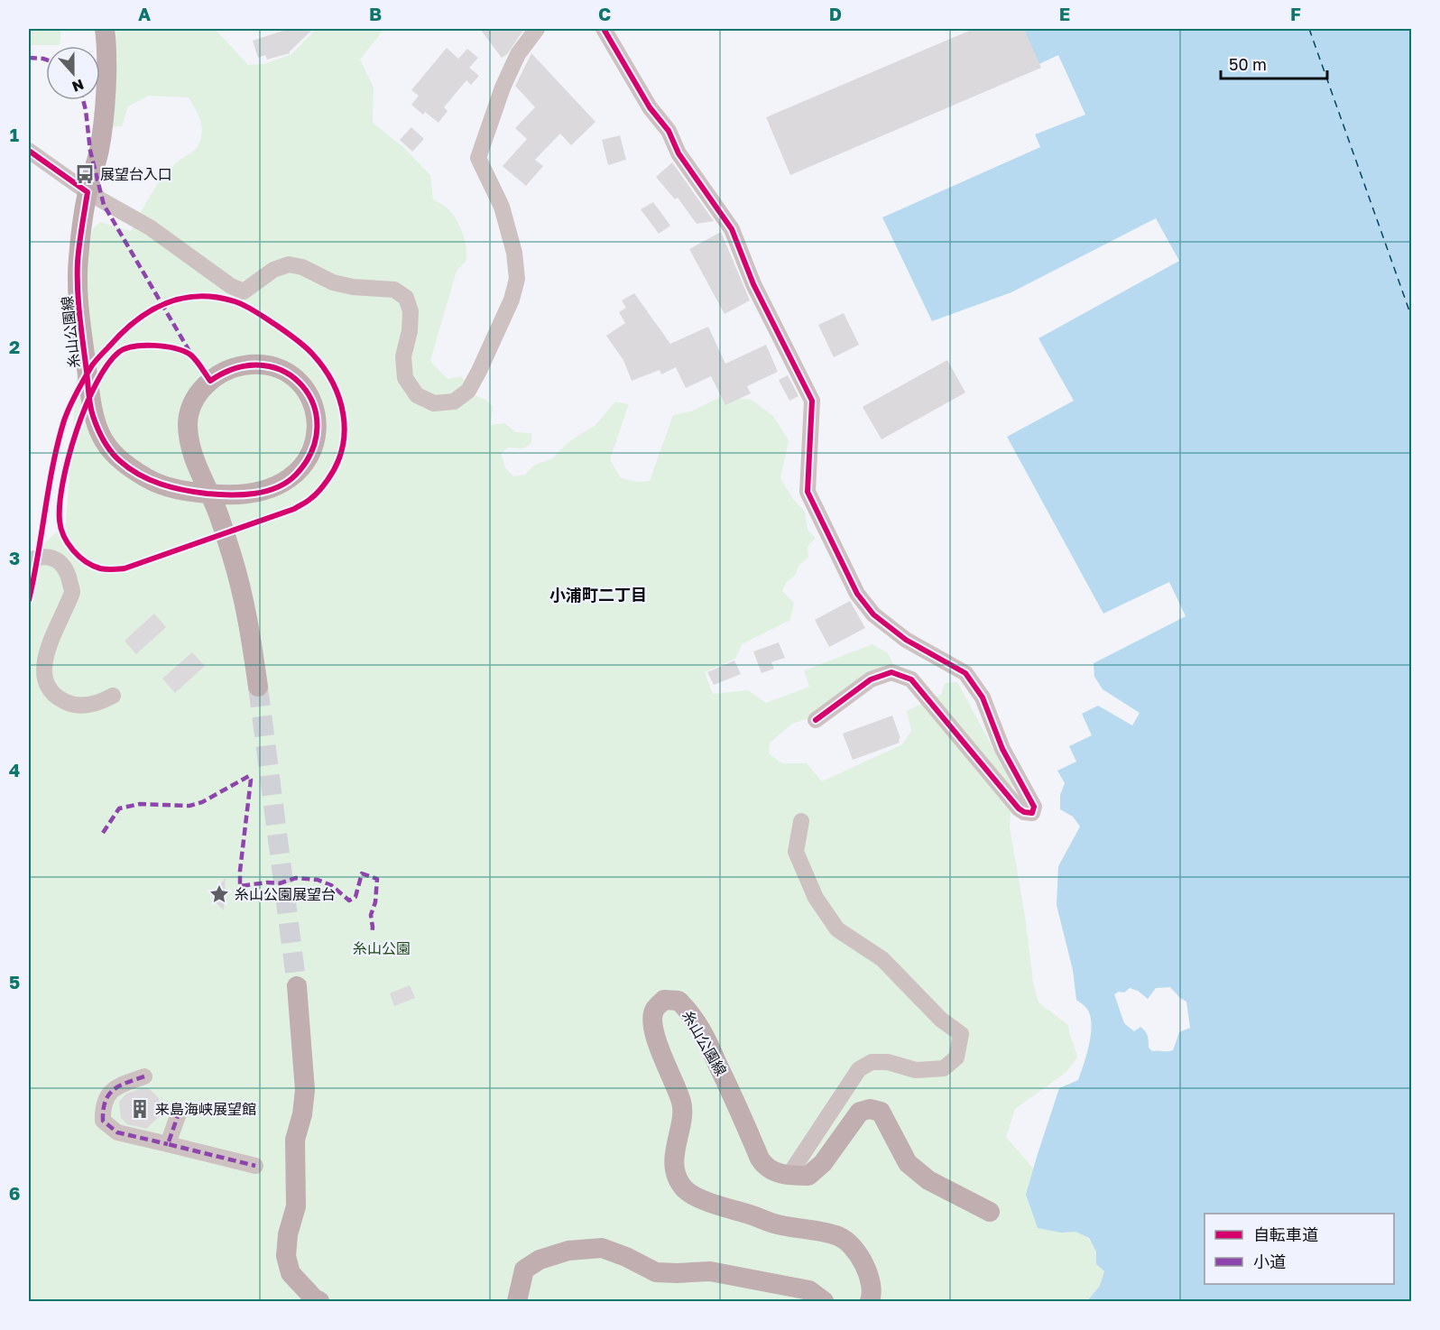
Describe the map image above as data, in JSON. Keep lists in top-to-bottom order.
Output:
{
  "streets": {
    "main road": ["糸山公園線"]
  },
  "districts": ["小浦町二丁目"],
  "parks": ["糸山公園"],
  "places": {
    "bus stop": ["展望台入口"],
    "place": ["糸山公園展望台"],
    "building": ["来島海峡展望館"]
  },
  "legend": ["自転車道", "小道"],
  "scale_bar": "50 m",
  "north": "bottom",
  "grid": {
    "columns": [
      "A",
      "B",
      "C",
      "D",
      "E",
      "F"
    ],
    "rows": [
      "1",
      "2",
      "3",
      "4",
      "5",
      "6"
    ]
  }
}
